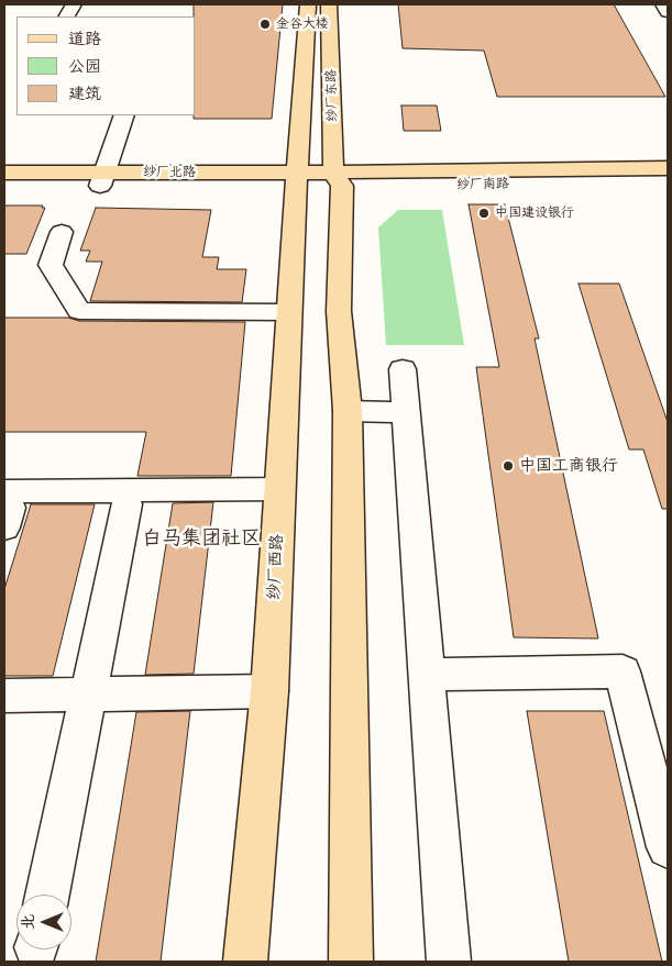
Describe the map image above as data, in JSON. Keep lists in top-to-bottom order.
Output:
{
  "streets": {
    "main road": [
      "纱厂东路",
      "纱厂北路",
      "纱厂南路",
      "纱厂西路"
    ]
  },
  "crossings": [
    ["纱厂东路", "纱厂北路"],
    ["纱厂东路", "纱厂南路"],
    ["纱厂东路", "纱厂西路"],
    ["纱厂北路", "纱厂南路"],
    ["纱厂北路", "纱厂西路"],
    ["纱厂南路", "纱厂西路"]
  ],
  "districts": ["白马集团社区"],
  "places": ["金谷大楼", "中国建设银行", "中国工商银行"],
  "legend": ["道路", "公园", "建筑"],
  "north": "left"
}
